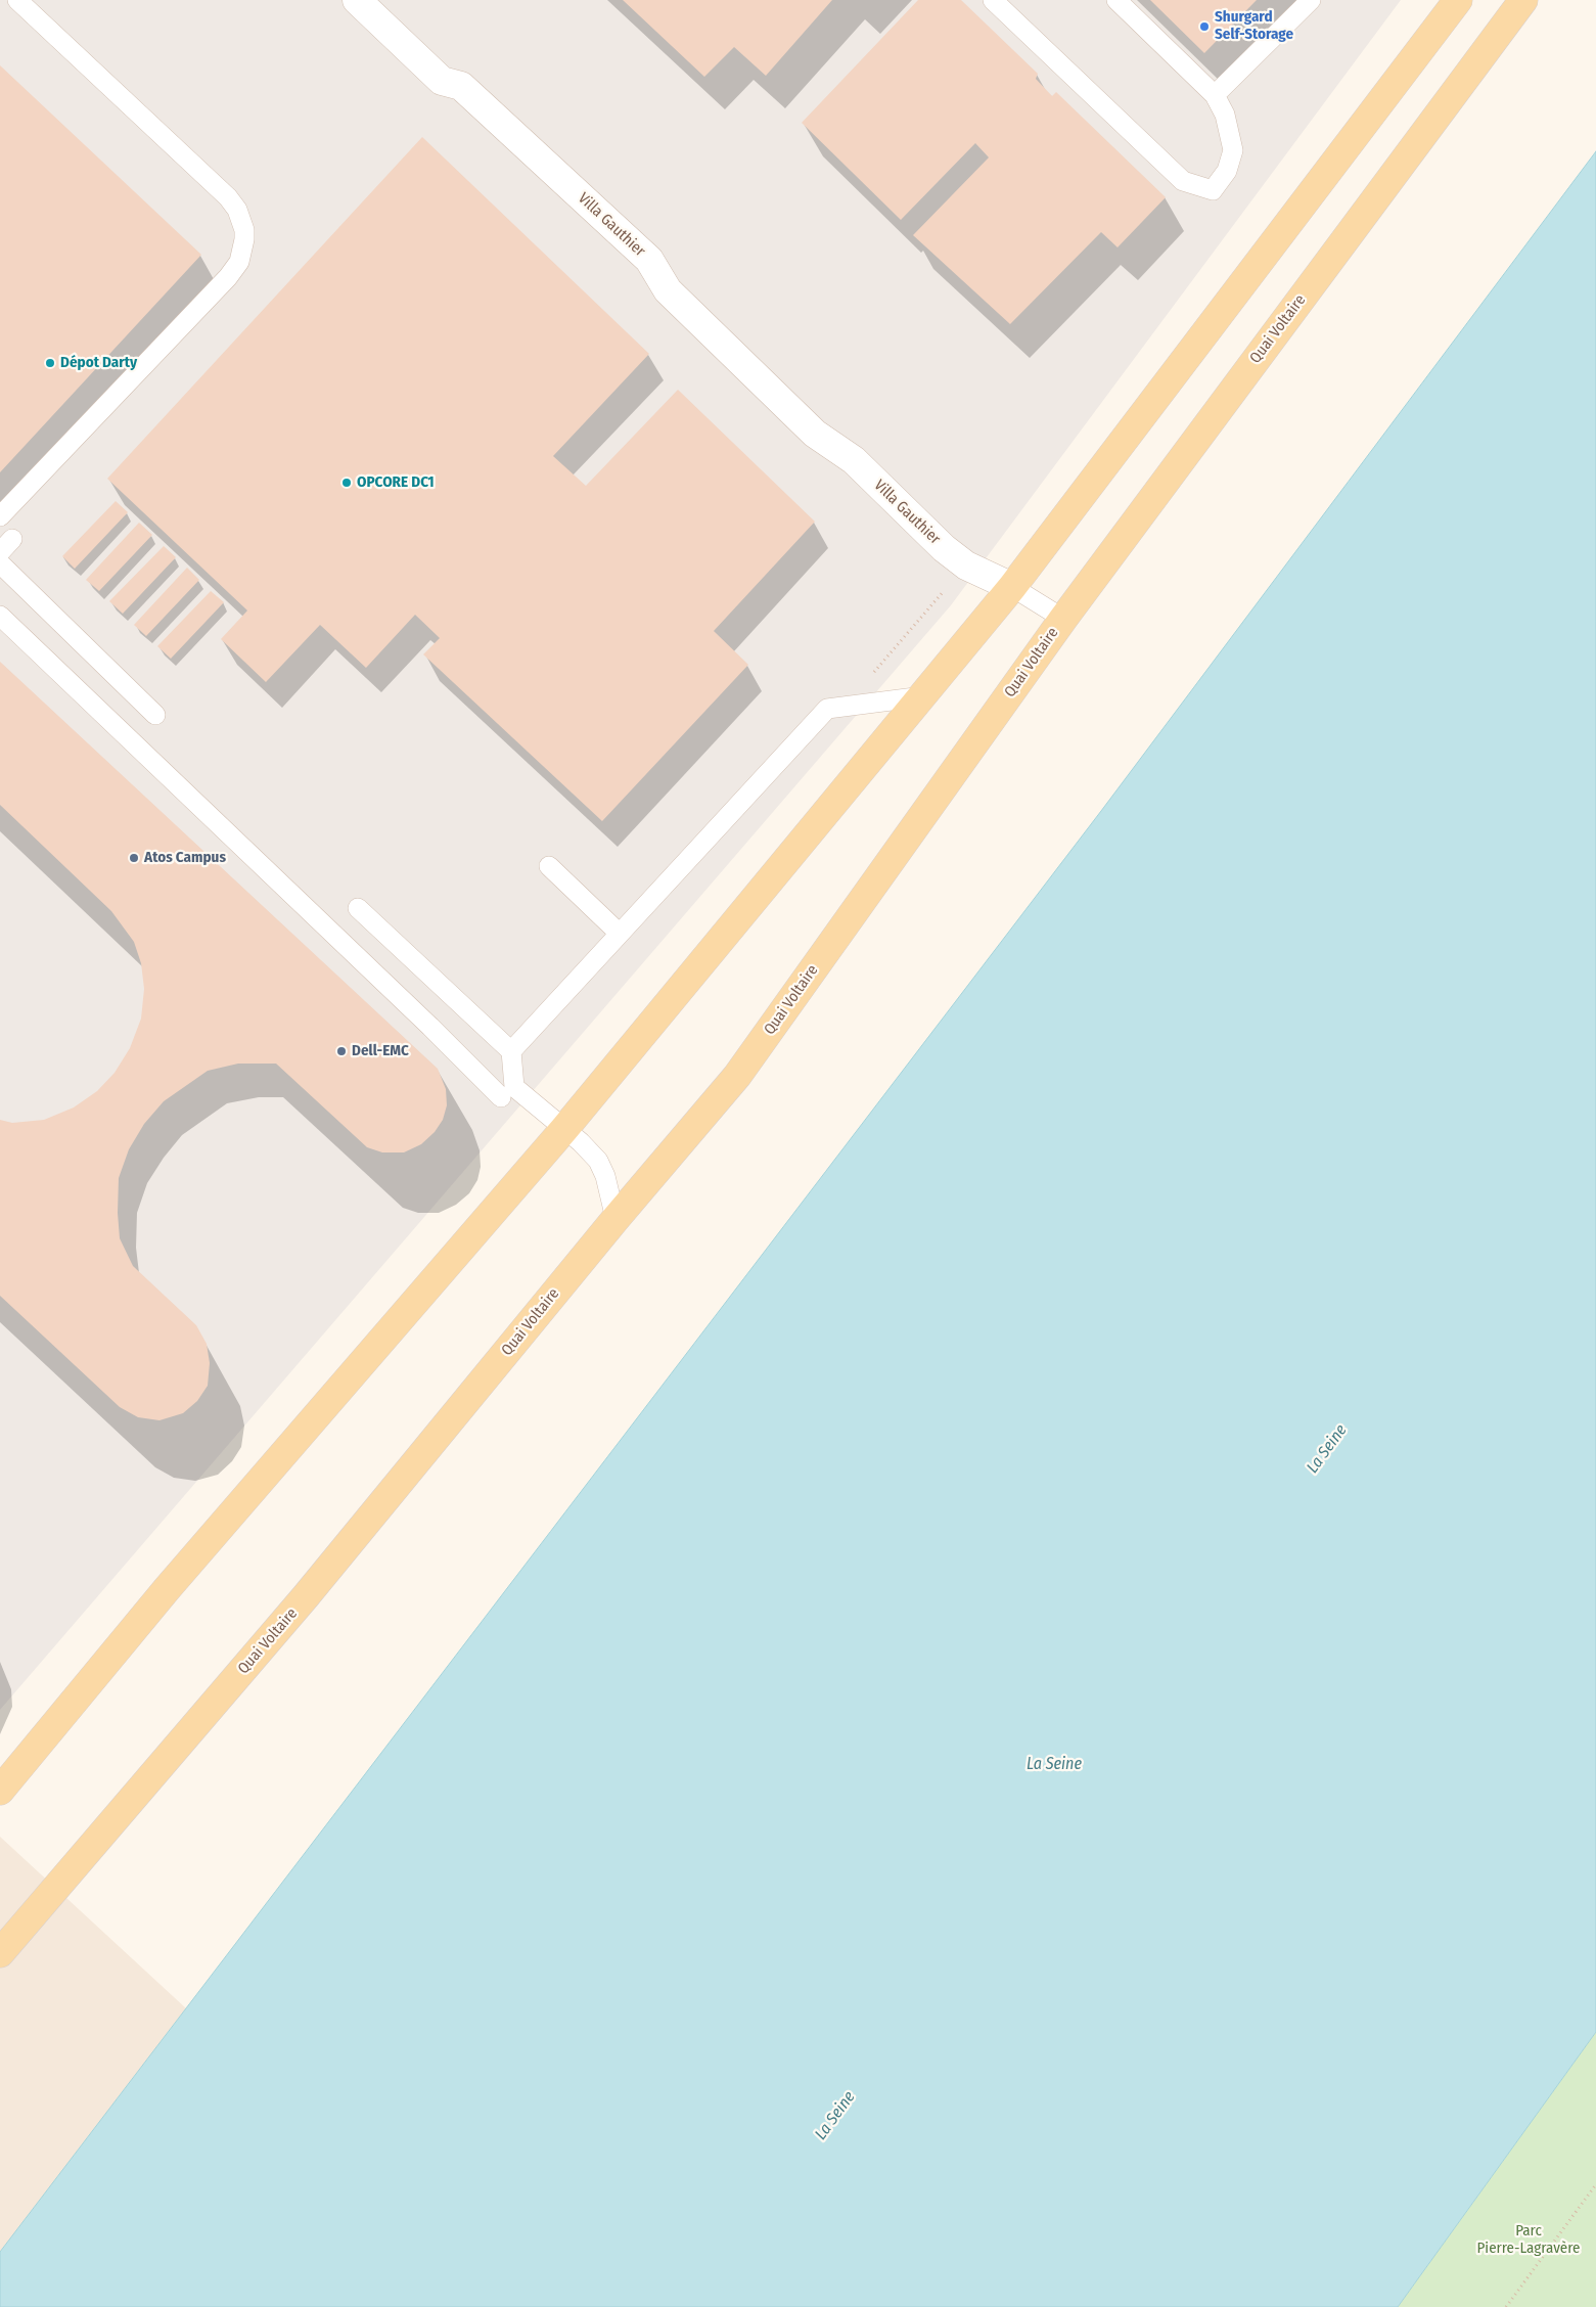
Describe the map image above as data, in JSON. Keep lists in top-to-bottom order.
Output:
{
  "streets": {
    "main road": ["Quai Voltaire"],
    "street": ["Villa Gauthier"]
  },
  "water": ["La Seine"],
  "parks": ["Parc Pierre-Lagravère"],
  "places": [
    "Shurgard Self-Storage",
    "Dépot Darty",
    "OPCORE DC1",
    "Atos Campus",
    "Dell-EMC"
  ]
}
